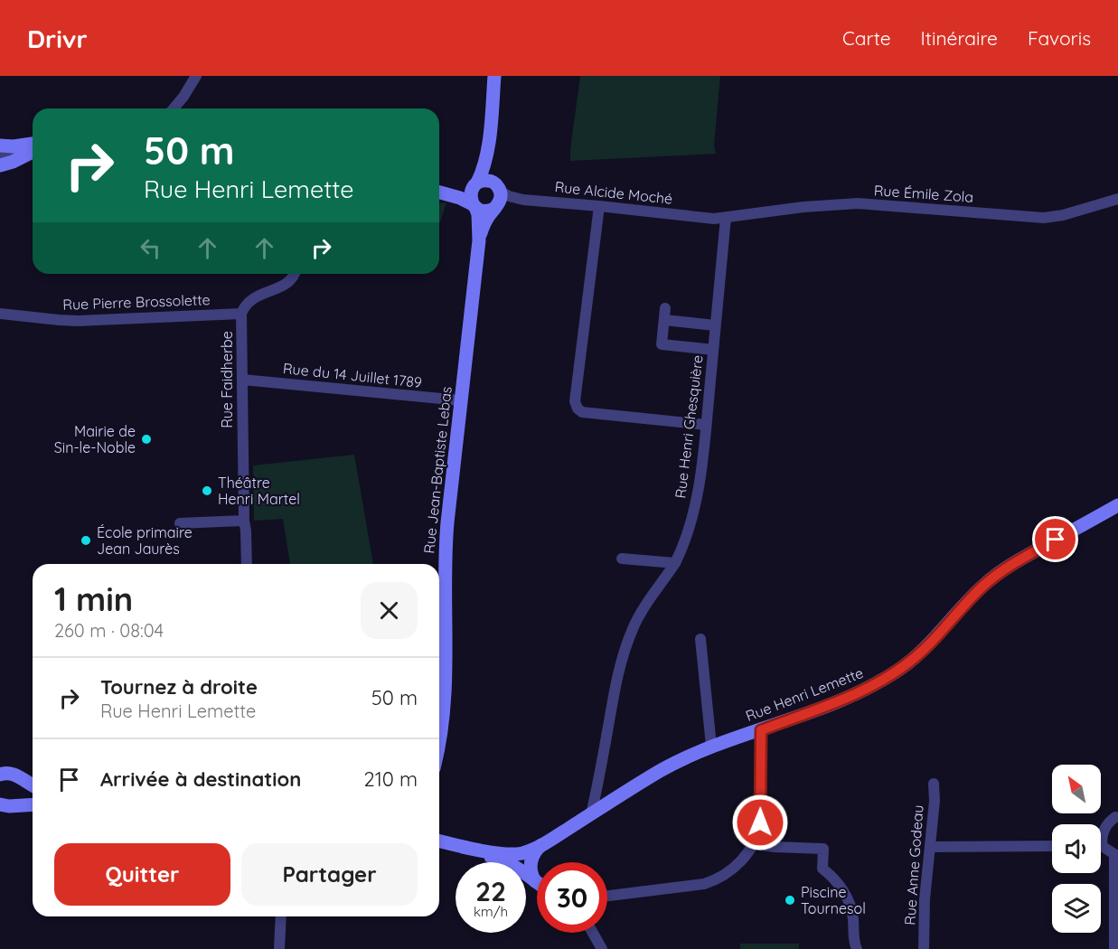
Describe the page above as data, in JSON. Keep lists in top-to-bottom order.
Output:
{
  "streets": {
    "street": [
      "Rue Alcide Moché",
      "Rue Émile Zola",
      "Rue Pierre Brossolette",
      "Rue du 14 Juillet 1789",
      "Rue Faidherbe",
      "Rue Henri Ghesquière",
      "Rue Jean-Baptiste Lebas",
      "Rue Henri Lemette",
      "Rue Anne Godeau"
    ]
  },
  "crossings": [
    ["Rue Alcide Moché", "Rue Émile Zola"],
    ["Rue Alcide Moché", "Rue Henri Ghesquière"],
    ["Rue Alcide Moché", "Rue Jean-Baptiste Lebas"],
    ["Rue Émile Zola", "Rue Henri Ghesquière"],
    ["Rue Pierre Brossolette", "Rue Faidherbe"],
    ["Rue du 14 Juillet 1789", "Rue Faidherbe"],
    ["Rue du 14 Juillet 1789", "Rue Jean-Baptiste Lebas"],
    ["Rue Henri Ghesquière", "Rue Henri Lemette"]
  ],
  "places": [
    "Mairie de Sin-le-Noble",
    "Théâtre Henri Martel",
    "École primaire Jean Jaurès",
    "Piscine Tournesol"
  ],
  "north": "top left",
  "page": {
    "header": "Drivr",
    "nav": ["Carte", "Itinéraire", "Favoris"],
    "turn": ["50 m", "Rue Henri Lemette"],
    "heading": ["1 min", "260 m · 08:04"],
    "list": [
      {
        "name": "Tournez à droite",
        "note": "Rue Henri Lemette",
        "value": "50 m"
      },
      {
        "name": "Arrivée à destination",
        "value": "210 m"
      }
    ],
    "buttons": ["Quitter", "Partager"],
    "speed": "22 km/h",
    "limit": "30"
  }
}
